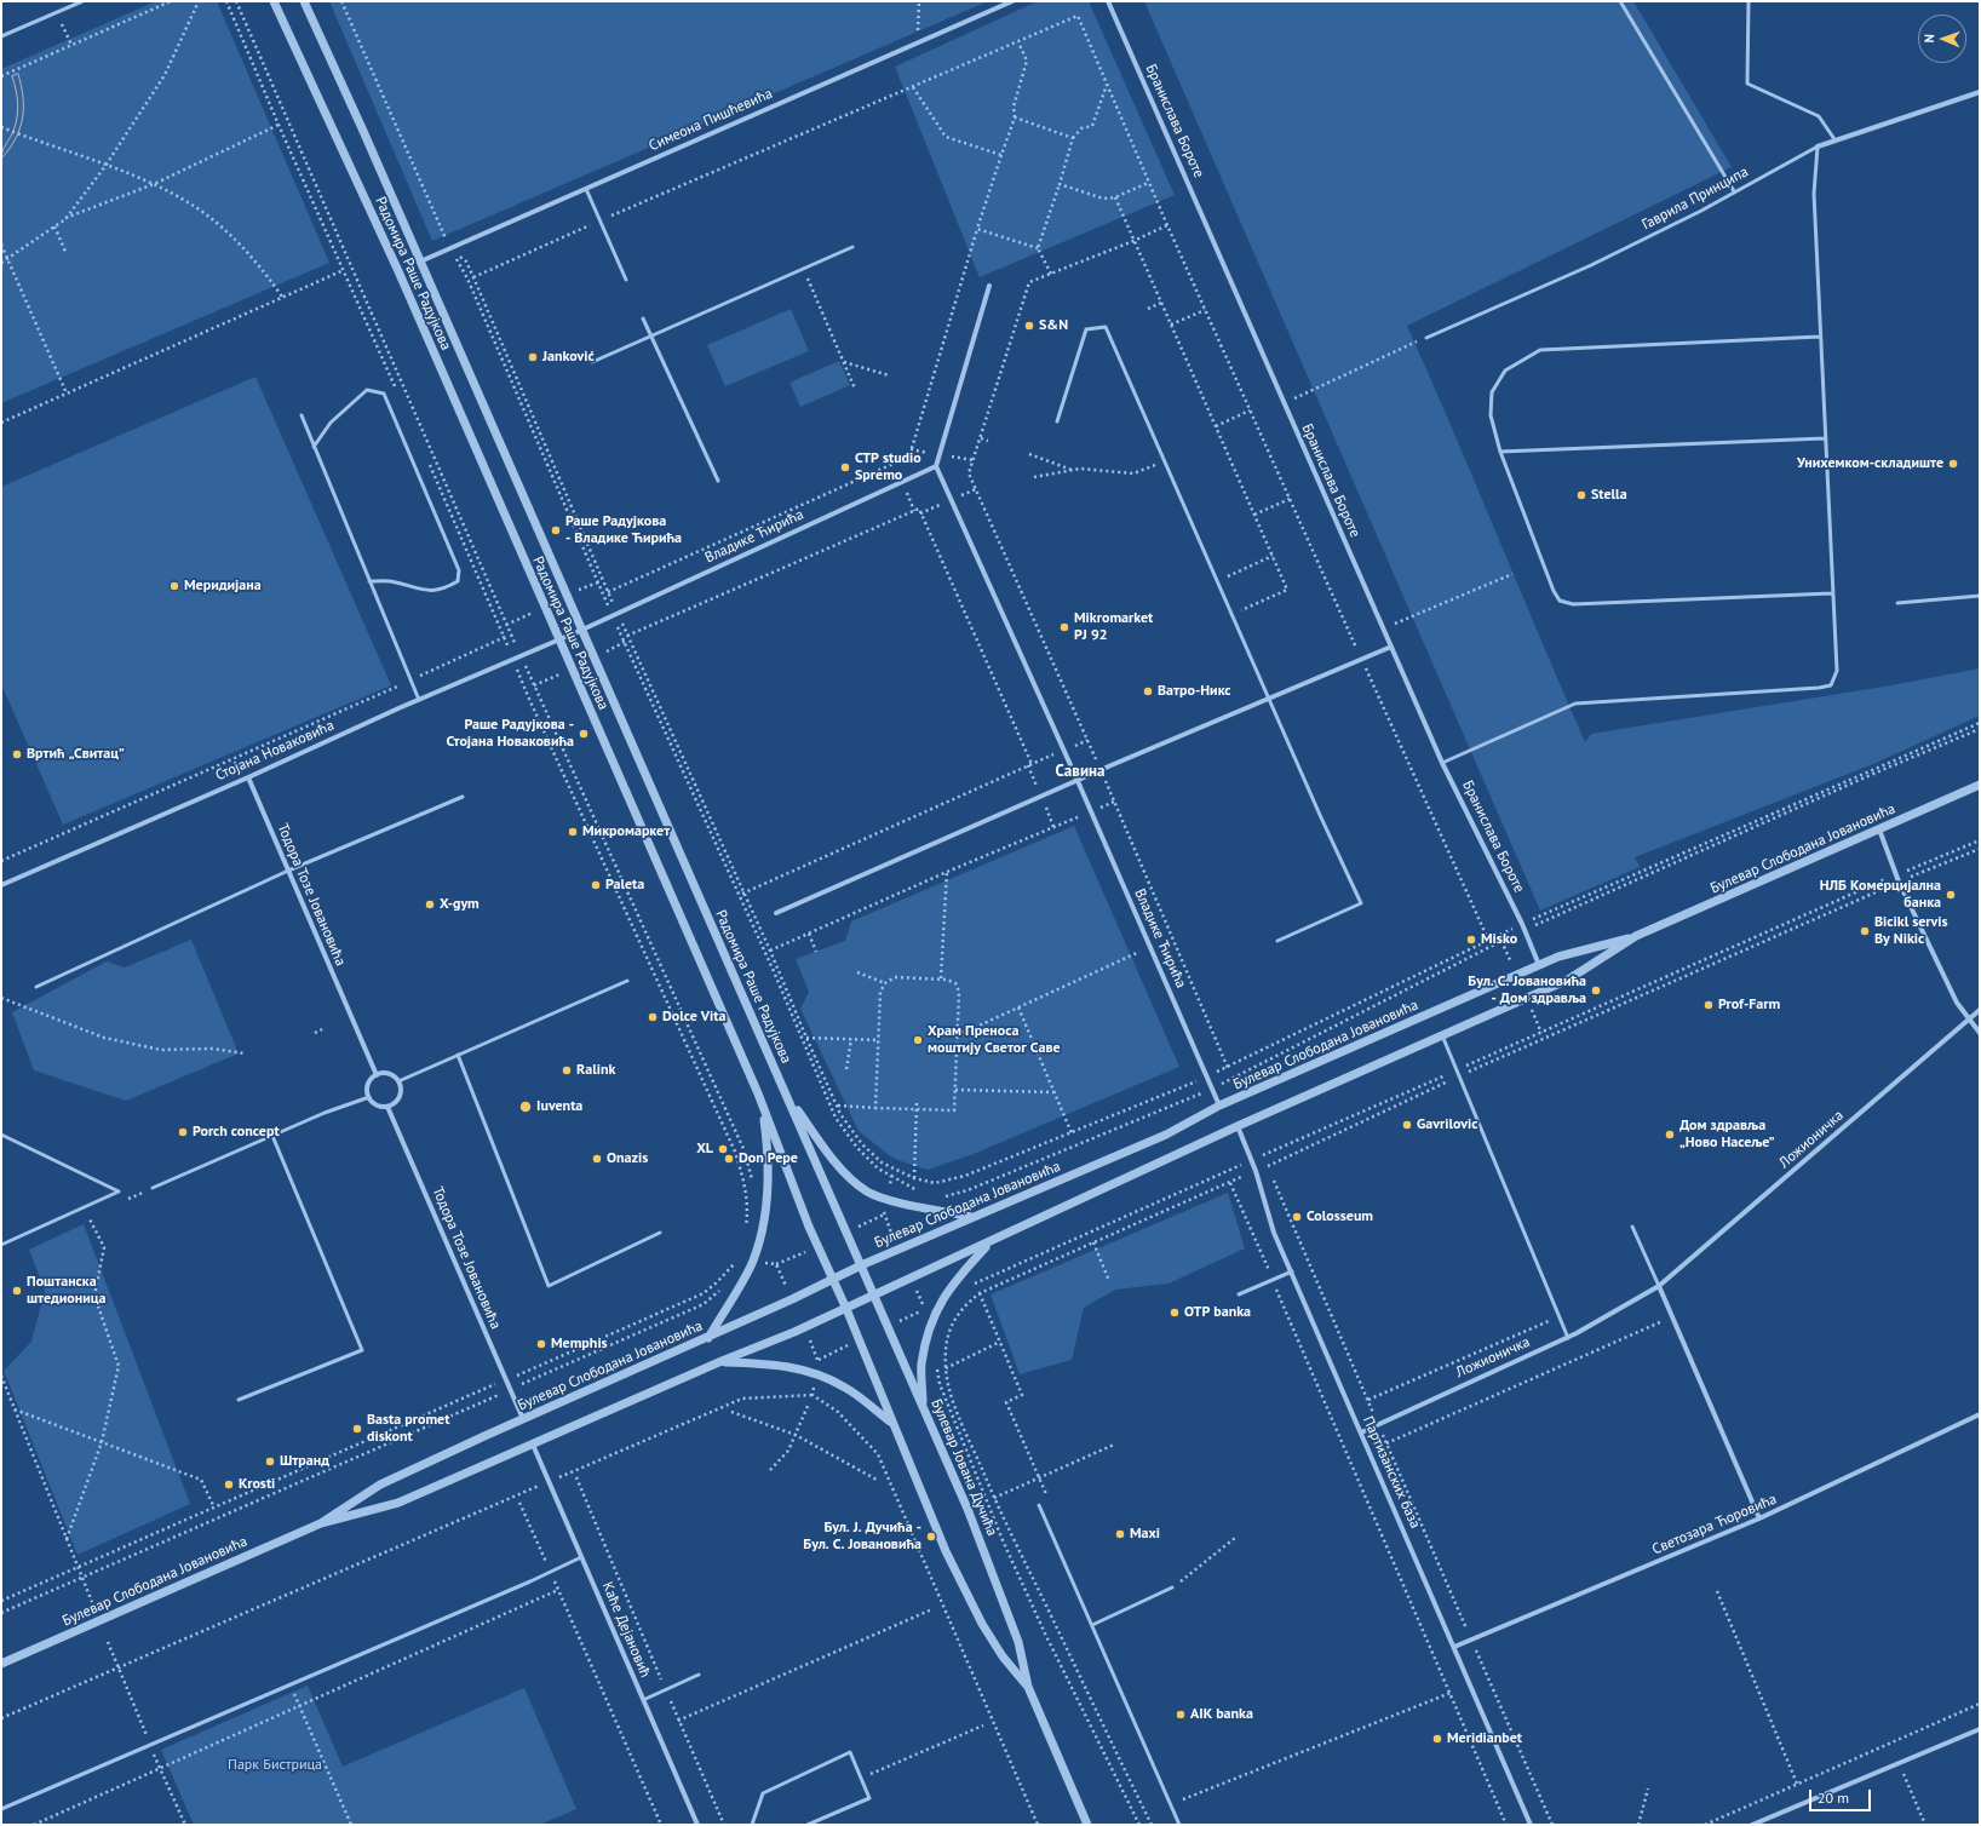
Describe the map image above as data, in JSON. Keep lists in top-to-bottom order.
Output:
{
  "streets": {
    "street": [
      "Симеона Пишћевића",
      "Бранислава Бороте",
      "Гаврила Принципа",
      "Радомира Раше Радујкова",
      "Владике Ћирића",
      "Стојана Новаковића",
      "Булевар Слободана Јовановића",
      "Тодора Тозе Јовановића",
      "Ложионичка",
      "Булевар Јована Дучића",
      "Партизанских база",
      "Светозара Ћоровића",
      "Каће Дејановић"
    ]
  },
  "crossings": [
    ["Симеона Пишћевића", "Радомира Раше Радујкова"],
    ["Бранислава Бороте", "Булевар Слободана Јовановића"],
    ["Радомира Раше Радујкова", "Владике Ћирића"],
    ["Радомира Раше Радујкова", "Стојана Новаковића"],
    ["Радомира Раше Радујкова", "Булевар Слободана Јовановића"],
    ["Радомира Раше Радујкова", "Булевар Јована Дучића"],
    ["Владике Ћирића", "Стојана Новаковића"],
    ["Владике Ћирића", "Булевар Слободана Јовановића"],
    ["Стојана Новаковића", "Тодора Тозе Јовановића"],
    ["Булевар Слободана Јовановића", "Тодора Тозе Јовановића"],
    ["Булевар Слободана Јовановића", "Булевар Јована Дучића"],
    ["Булевар Слободана Јовановића", "Партизанских база"],
    ["Булевар Слободана Јовановића", "Каће Дејановић"],
    ["Ложионичка", "Партизанских база"],
    ["Партизанских база", "Светозара Ћоровића"]
  ],
  "districts": ["Савина"],
  "parks": ["Парк Бистрица"],
  "places": [
    "S&N",
    "Janković",
    "Унихемком-складиште",
    "CTP studio Spremo",
    "Stella",
    "Раше Радујкова - Владике Ћирића",
    "Меридијана",
    "Mikromarket PJ 92",
    "Ватро-Никс",
    "Раше Радујкова - Стојана Новаковића",
    "Вртић „Свитац”",
    "Микромаркет",
    "Paleta",
    "НЛБ Комерцијална банка",
    "X-gym",
    "Bicikl servis By Nikic",
    "Misko",
    "Бул. С. Јовановића - Дом здравља",
    "Prof-Farm",
    "Dolce Vita",
    "Храм Преноса моштију Светог Саве",
    "Ralink",
    "Iuventa",
    "Gavrilovic",
    "Porch concept",
    "Дом здравља „Ново Насеље”",
    "XL",
    "Onazis",
    "Don Pepe",
    "Colosseum",
    "Поштанска штедионица",
    "OTP banka",
    "Memphis",
    "Basta promet diskont",
    "Штранд",
    "Krosti",
    "Maxi",
    "Бул. Ј. Дучића - Бул. С. Јовановића",
    "AIK banka",
    "Meridianbet"
  ],
  "scale_bar": "20 m",
  "north": "left"
}
